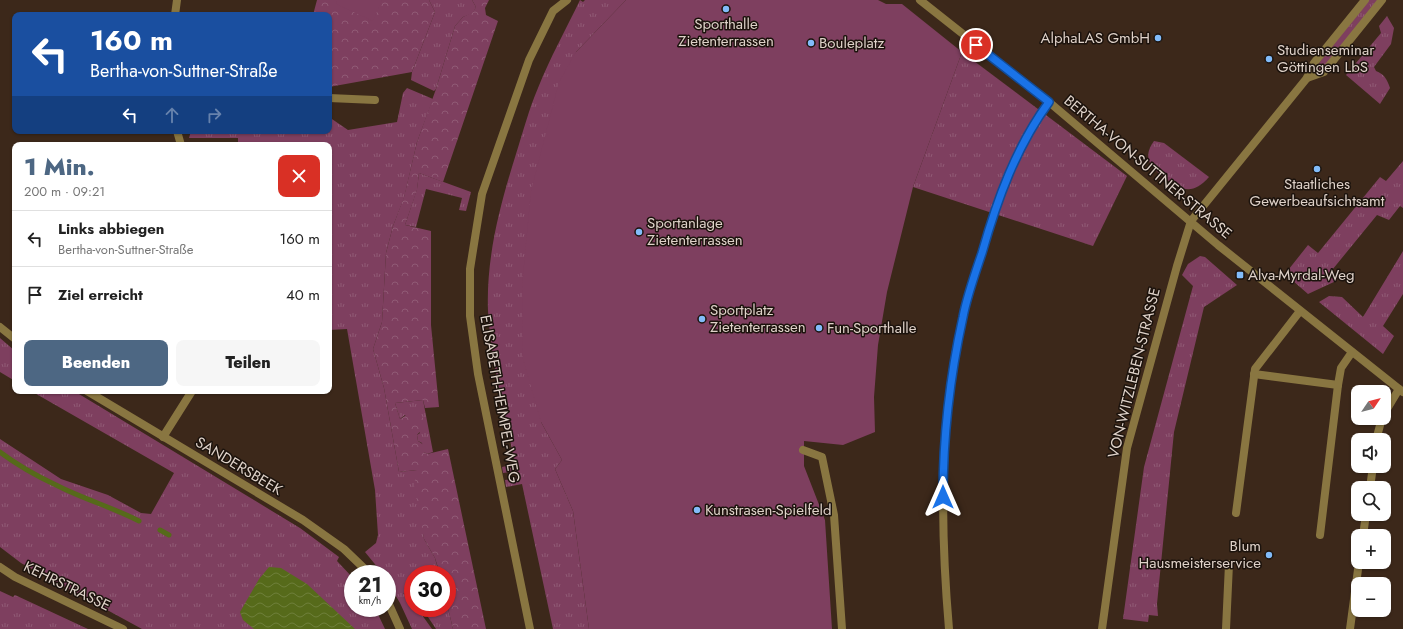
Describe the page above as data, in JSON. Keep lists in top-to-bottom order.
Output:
{
  "streets": {
    "street": [
      "BERTHA-VON-SUTTNER-STRASSE",
      "VON-WITZLEBEN-STRASSE",
      "ELISABETH-HEIMPEL-WEG",
      "SANDERSBEEK",
      "KEHRSTRASSE"
    ]
  },
  "crossings": [
    ["BERTHA-VON-SUTTNER-STRASSE", "VON-WITZLEBEN-STRASSE"]
  ],
  "places": {
    "other": [
      "Sporthalle Zietenterrassen",
      "AlphaLAS GmbH",
      "Bouleplatz",
      "Studienseminar Göttingen LbS",
      "Staatliches Gewerbeaufsichtsamt",
      "Sportanlage Zietenterrassen",
      "Sportplatz Zietenterrassen",
      "Fun-Sporthalle",
      "Kunstrasen-Spielfeld",
      "Blum Hausmeisterservice"
    ],
    "transit": ["Alva-Myrdal-Weg"]
  },
  "north": "top right",
  "page": {
    "turn": ["160 m", "Bertha-von-Suttner-Straße"],
    "heading": ["1 Min.", "200 m · 09:21"],
    "list": [
      {
        "name": "Links abbiegen",
        "note": "Bertha-von-Suttner-Straße",
        "value": "160 m"
      },
      {
        "name": "Ziel erreicht",
        "value": "40 m"
      }
    ],
    "buttons": ["Beenden", "Teilen"],
    "map_buttons": ["+", "−"],
    "speed": "21 km/h",
    "limit": "30"
  }
}
